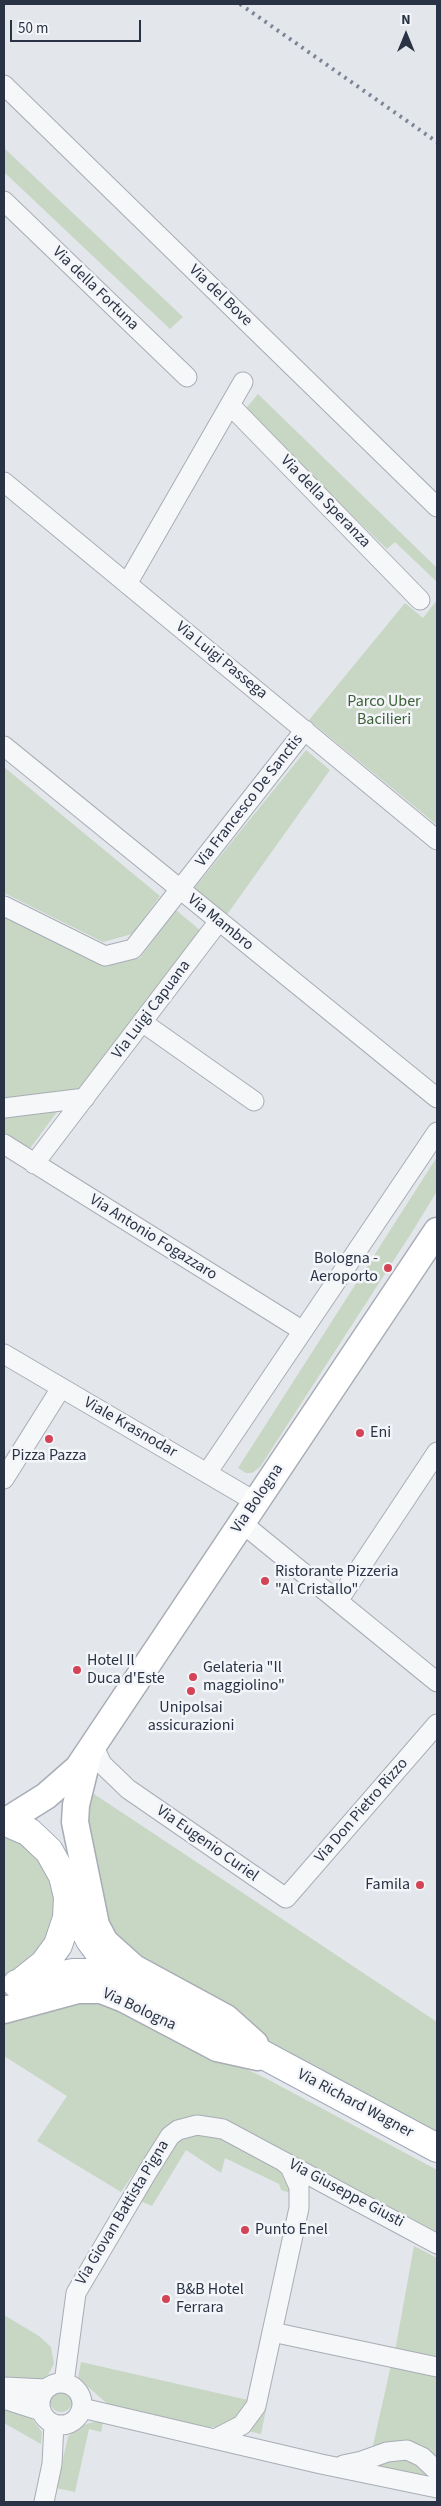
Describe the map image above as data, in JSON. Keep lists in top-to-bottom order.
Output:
{
  "streets": {
    "main road": ["Via Bologna", "Via Richard Wagner"],
    "street": [
      "Via della Fortuna",
      "Via del Bove",
      "Via della Speranza",
      "Via Luigi Passega",
      "Via Francesco De Sanctis",
      "Via Mambro",
      "Via Luigi Capuana",
      "Via Antonio Fogazzaro",
      "Viale Krasnodar",
      "Via Don Pietro Rizzo",
      "Via Eugenio Curiel",
      "Via Giuseppe Giusti",
      "Via Giovan Battista Pigna"
    ]
  },
  "crossings": [
    ["Via Luigi Passega", "Via Francesco De Sanctis"],
    ["Via Francesco De Sanctis", "Via Mambro"],
    ["Via Mambro", "Via Luigi Capuana"],
    ["Via Luigi Capuana", "Via Antonio Fogazzaro"],
    ["Viale Krasnodar", "Via Bologna"],
    ["Via Bologna", "Via Eugenio Curiel"],
    ["Via Bologna", "Via Richard Wagner"],
    ["Via Don Pietro Rizzo", "Via Eugenio Curiel"],
    ["Via Eugenio Curiel", "Via Richard Wagner"],
    ["Via Giuseppe Giusti", "Via Giovan Battista Pigna"]
  ],
  "parks": ["Parco Uber Bacilieri"],
  "places": [
    "Bologna - Aeroporto",
    "Eni",
    "Pizza Pazza",
    "Ristorante Pizzeria \"Al Cristallo\"",
    "Hotel Il Duca d'Este",
    "Gelateria \"Il maggiolino\"",
    "Unipolsai assicurazioni",
    "Famila",
    "Punto Enel",
    "B&B Hotel Ferrara"
  ],
  "scale_bar": "50 m",
  "north": "top"
}
